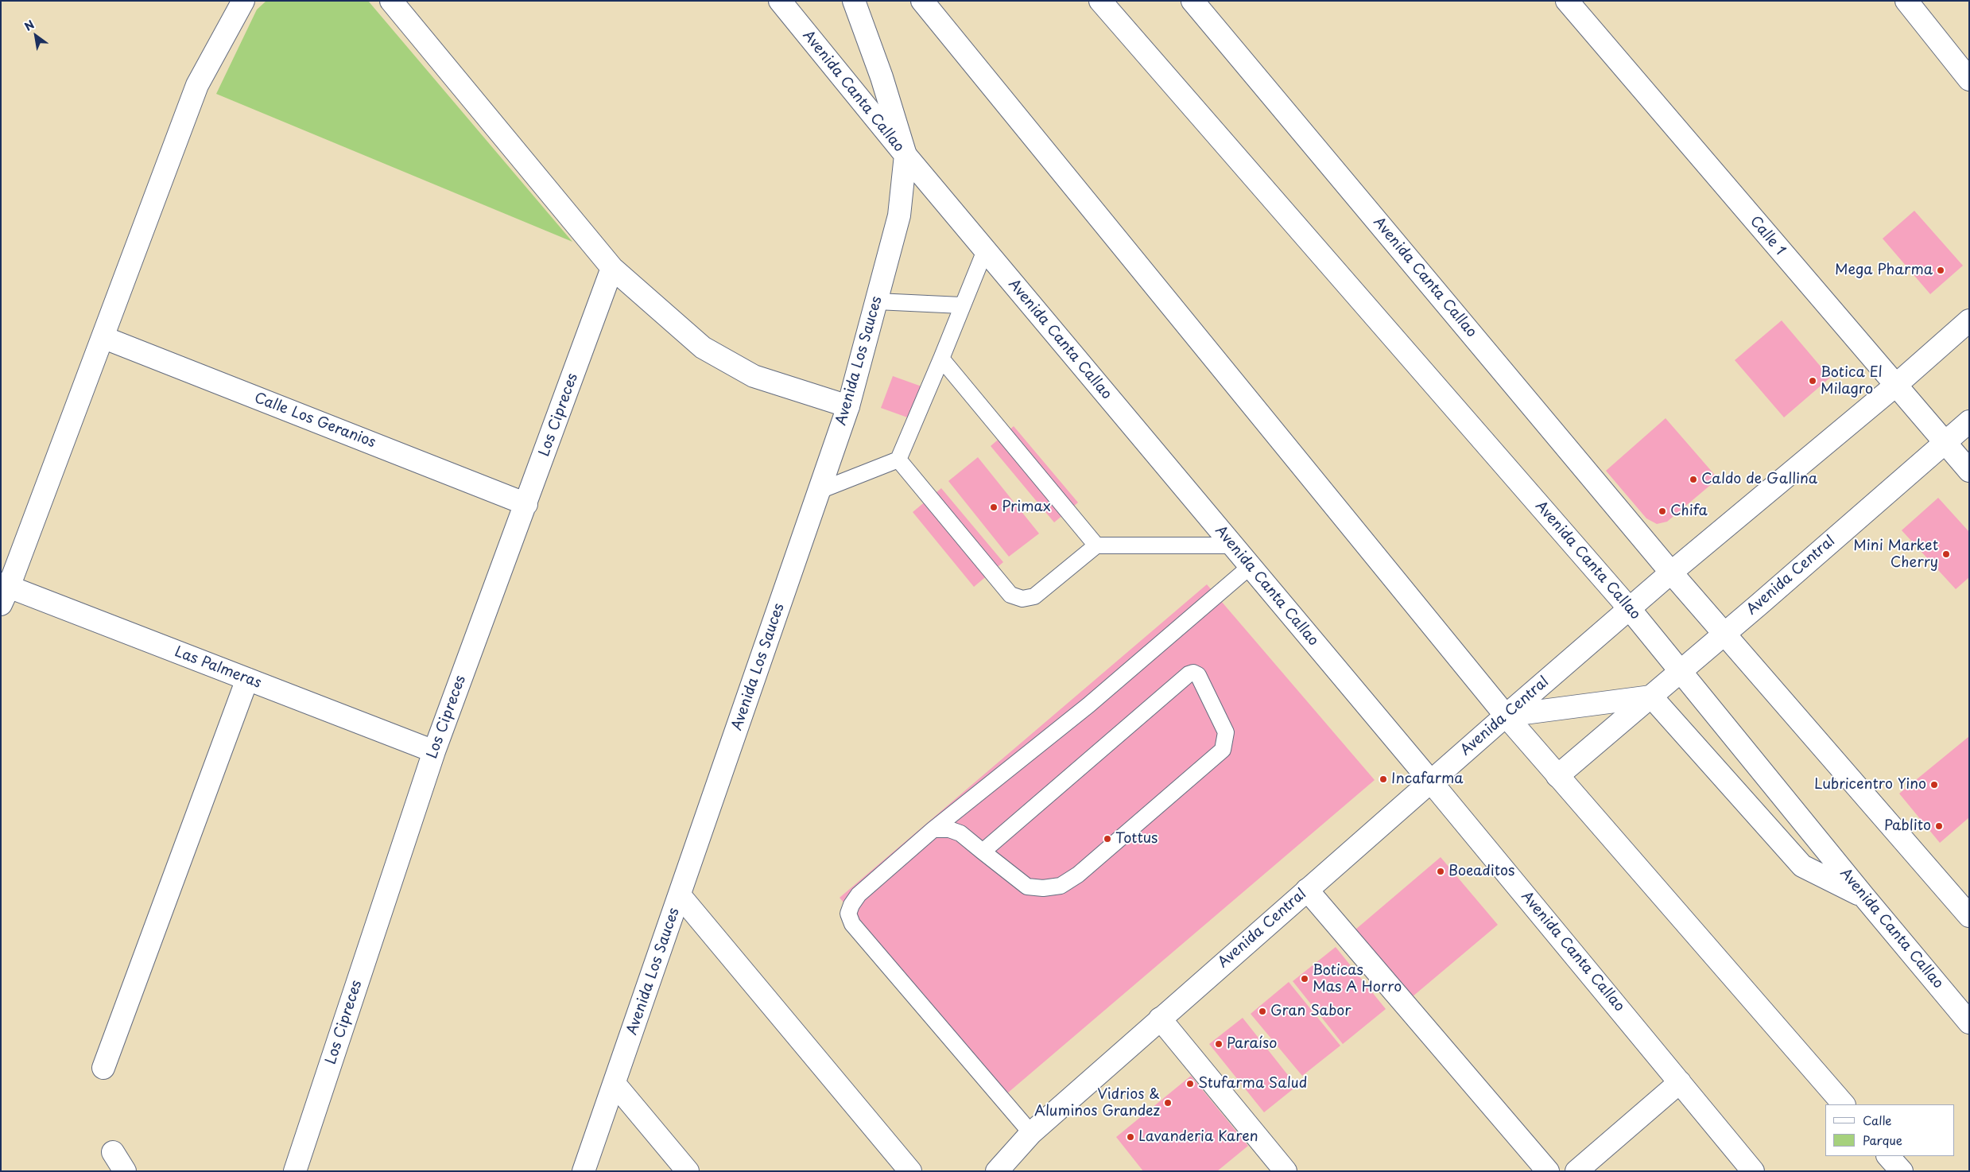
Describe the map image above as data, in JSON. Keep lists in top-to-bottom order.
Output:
{
  "streets": {
    "street": [
      "Avenida Canta Callao",
      "Calle 1",
      "Avenida Los Sauces",
      "Los Cipreces",
      "Calle Los Geranios",
      "Avenida Central",
      "Las Palmeras"
    ]
  },
  "crossings": [
    ["Avenida Canta Callao", "Avenida Los Sauces"],
    ["Avenida Canta Callao", "Avenida Central"],
    ["Calle 1", "Avenida Central"],
    ["Los Cipreces", "Calle Los Geranios"],
    ["Los Cipreces", "Las Palmeras"]
  ],
  "places": [
    "Mega Pharma",
    "Botica El Milagro",
    "Caldo de Gallina",
    "Primax",
    "Chifa",
    "Mini Market Cherry",
    "Incafarma",
    "Lubricentro Yino",
    "Pablito",
    "Tottus",
    "Boeaditos",
    "Boticas Mas A Horro",
    "Gran Sabor",
    "Paraíso",
    "Stufarma Salud",
    "Vidrios & Aluminos Grandez",
    "Lavanderia Karen"
  ],
  "legend": ["Calle", "Parque"],
  "north": "top left"
}
